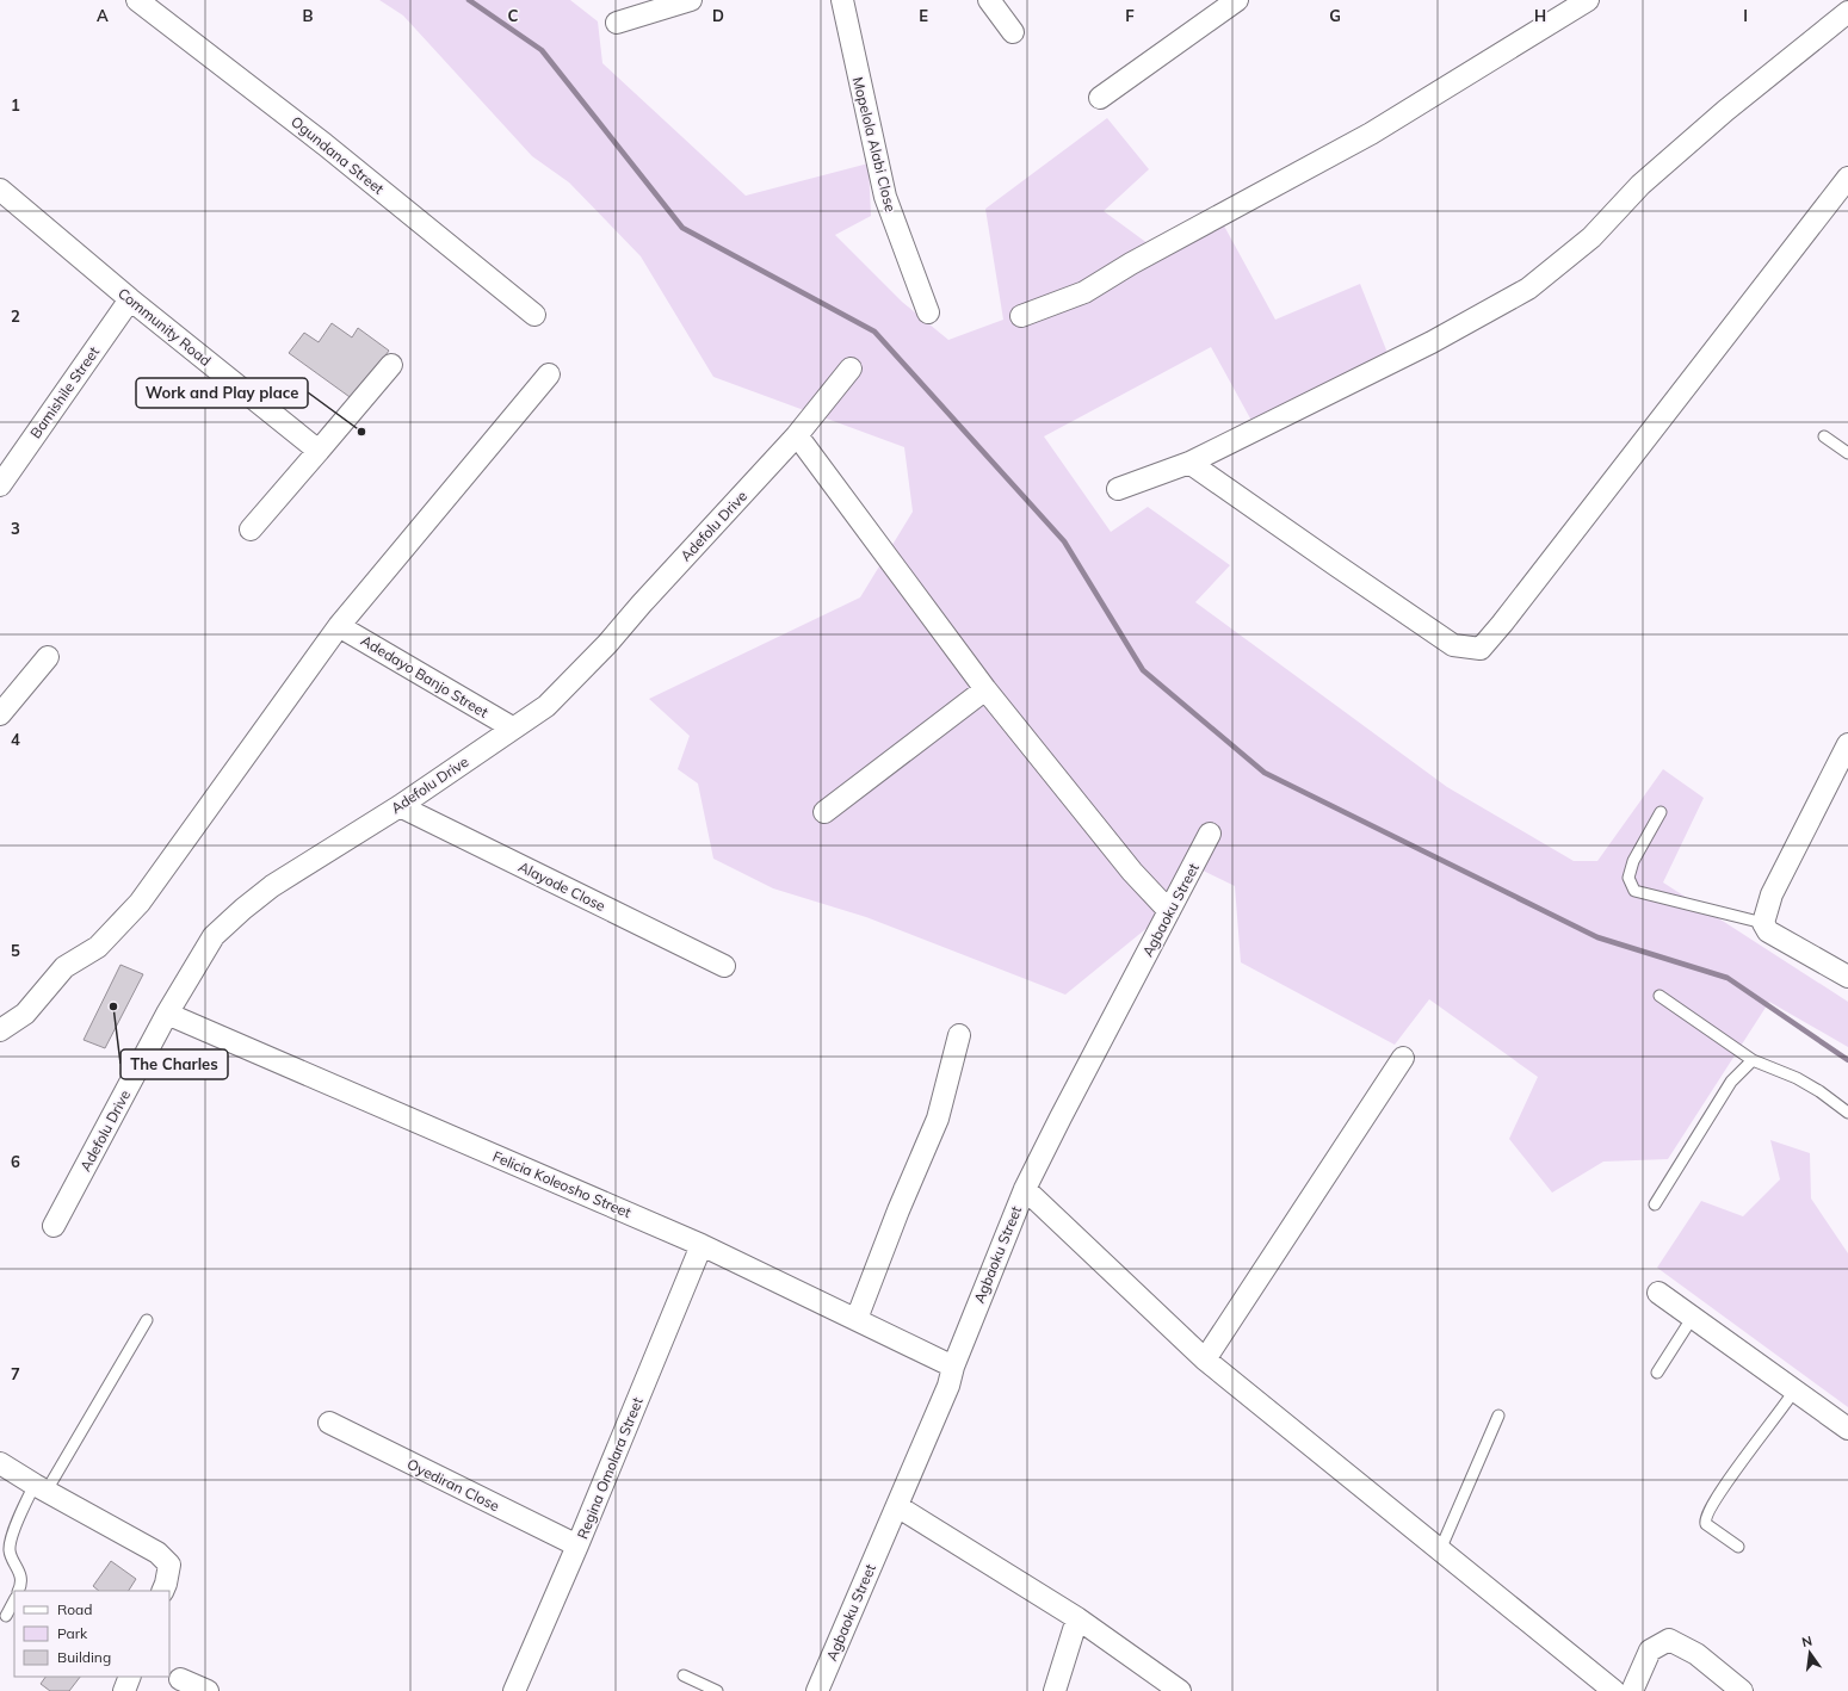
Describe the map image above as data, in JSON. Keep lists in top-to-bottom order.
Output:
{
  "streets": {
    "street": [
      "Mopelola Alabi Close",
      "Ogundana Street",
      "Community Road",
      "Bamishile Street",
      "Adefolu Drive",
      "Adedayo Banjo Street",
      "Alayode Close",
      "Agbaoku Street",
      "Felicia Koleosho Street",
      "Regina Omolara Street",
      "Oyediran Close"
    ]
  },
  "crossings": [
    ["Community Road", "Bamishile Street"],
    ["Adefolu Drive", "Adedayo Banjo Street"],
    ["Adefolu Drive", "Alayode Close"],
    ["Adefolu Drive", "Felicia Koleosho Street"],
    ["Agbaoku Street", "Felicia Koleosho Street"],
    ["Felicia Koleosho Street", "Regina Omolara Street"],
    ["Regina Omolara Street", "Oyediran Close"]
  ],
  "places": ["Work and Play place", "The Charles"],
  "legend": ["Road", "Park", "Building"],
  "north": "top",
  "grid": {
    "columns": [
      "A",
      "B",
      "C",
      "D",
      "E",
      "F",
      "G",
      "H",
      "I"
    ],
    "rows": [
      "1",
      "2",
      "3",
      "4",
      "5",
      "6",
      "7"
    ]
  }
}
